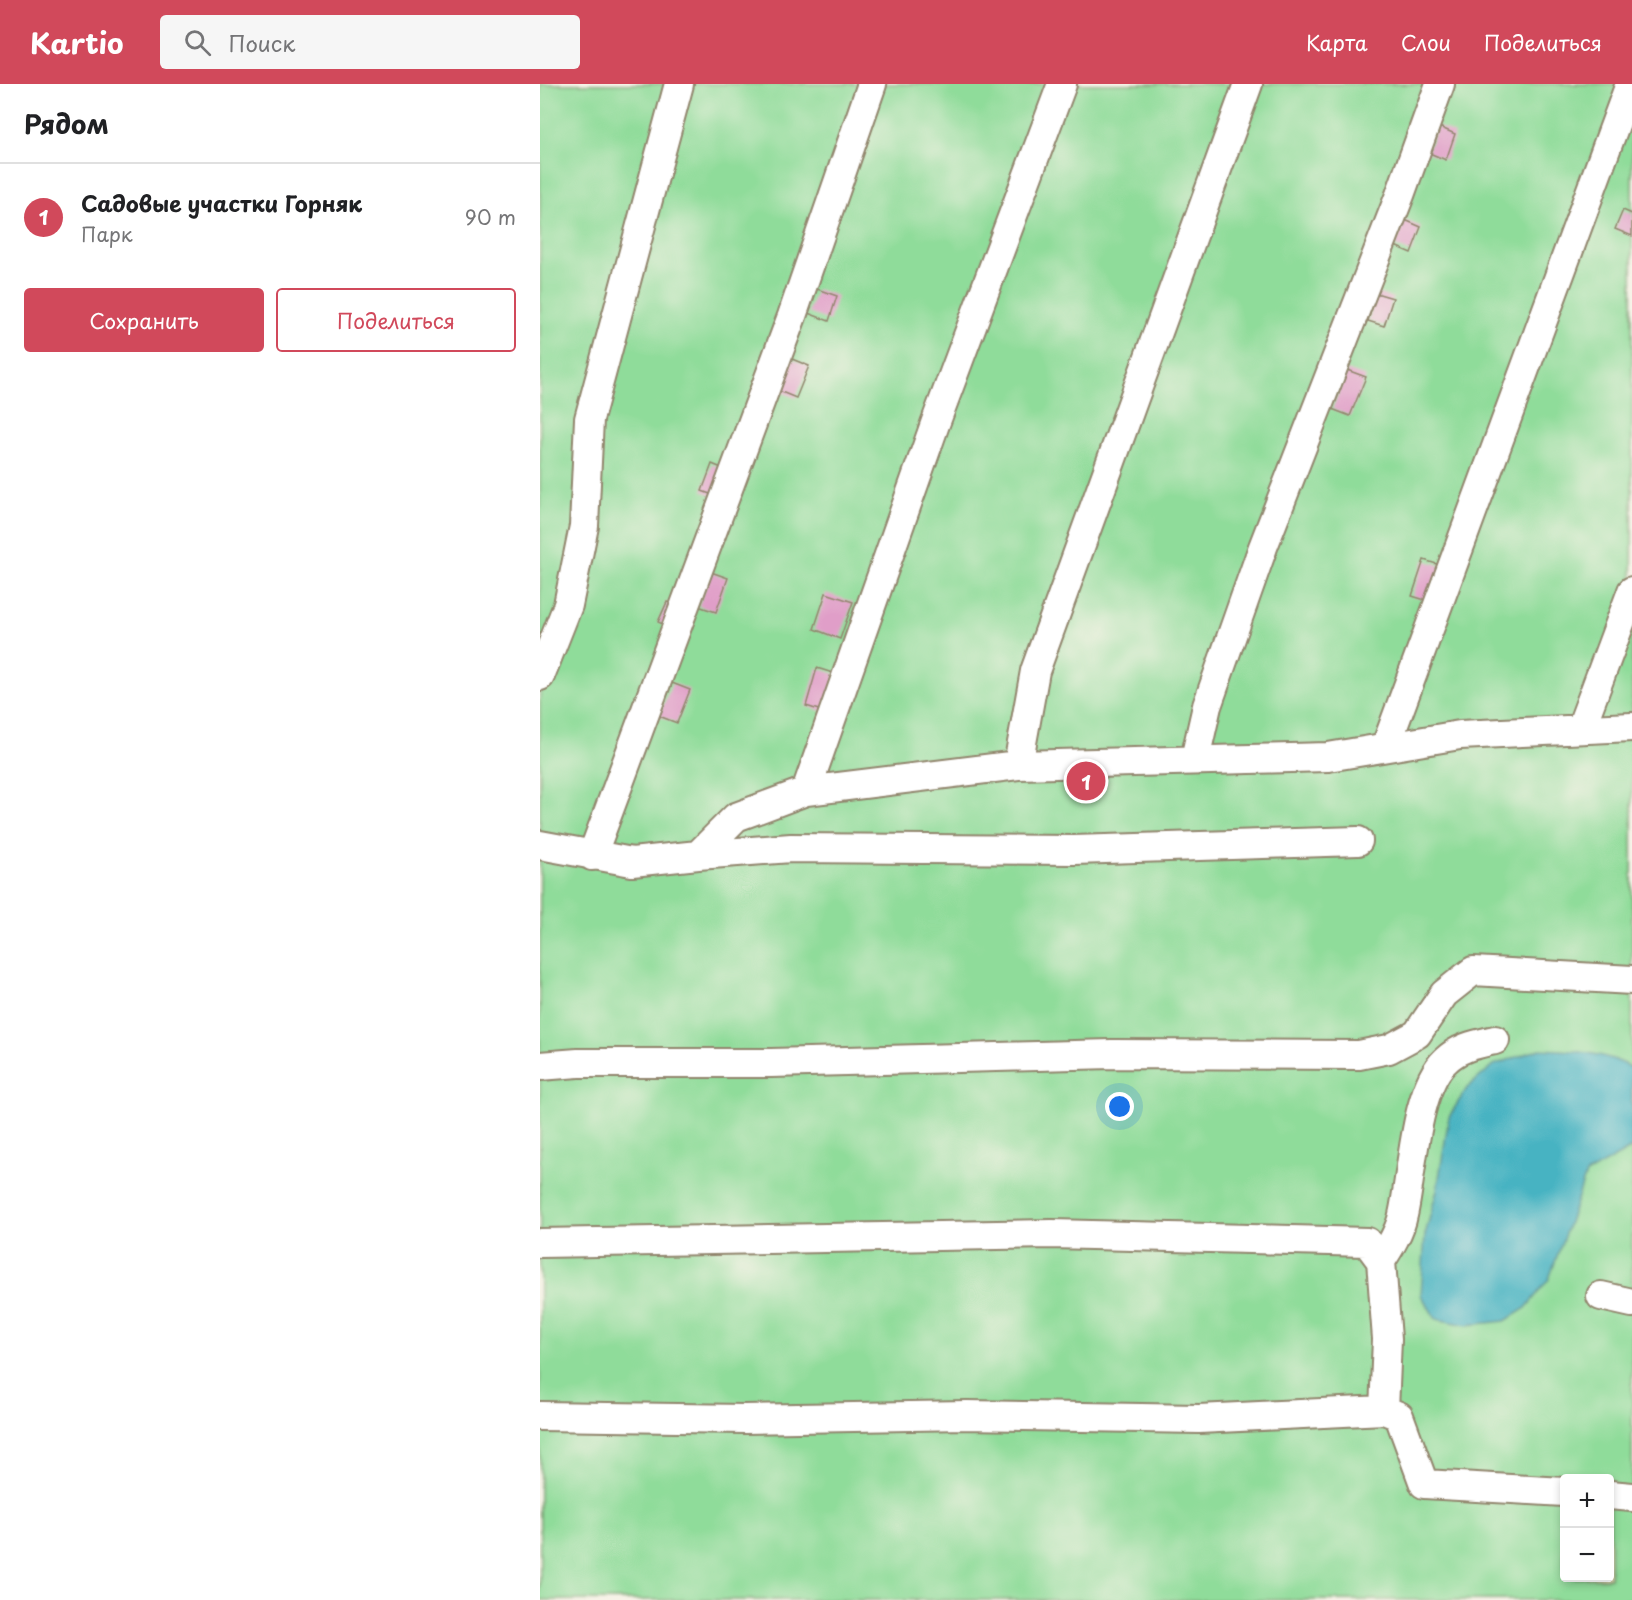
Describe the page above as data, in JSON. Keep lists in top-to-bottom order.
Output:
{
  "page": {
    "header": "Kartio",
    "search": "Поиск",
    "nav": ["Карта", "Слои", "Поделиться"],
    "heading": "Рядом",
    "list": [
      {
        "mark": "1",
        "name": "Садовые участки Горняк",
        "note": "Парк",
        "value": "90 m"
      }
    ],
    "buttons": ["Сохранить", "Поделиться"],
    "pins": "1",
    "map_buttons": ["+", "−"]
  }
}
